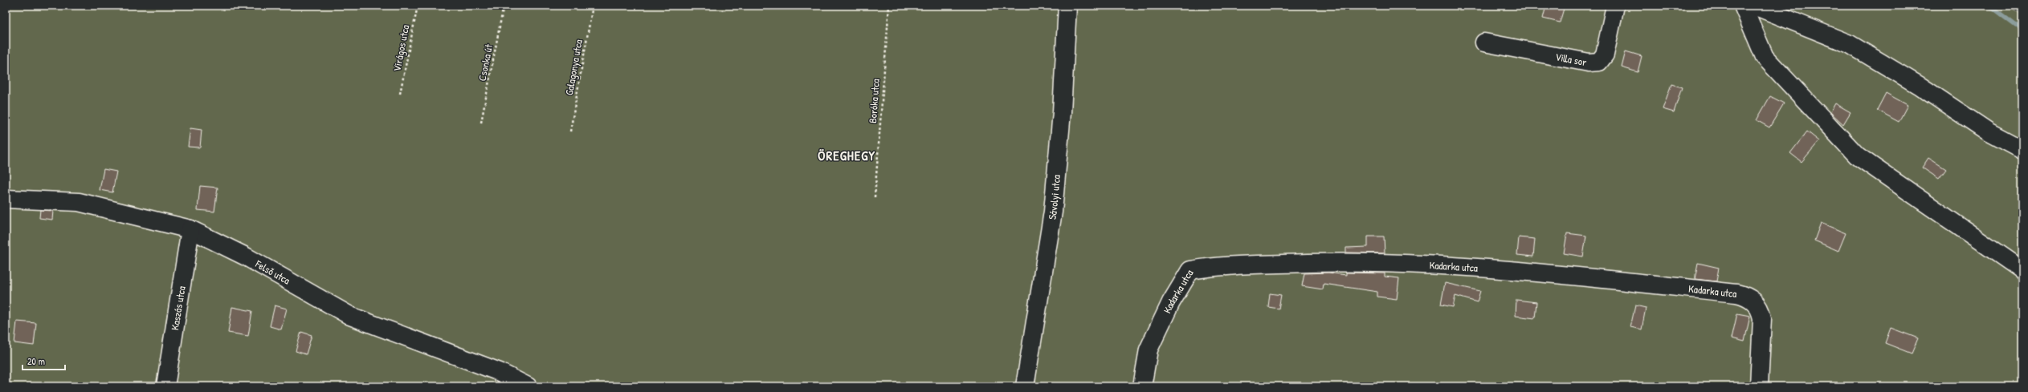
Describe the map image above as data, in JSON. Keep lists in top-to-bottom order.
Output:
{
  "streets": {
    "street": [
      "Villa sor",
      "Sávolyi utca",
      "Kadarka utca",
      "Felső utca",
      "Kaszás utca"
    ],
    "path": [
      "Virágos utca",
      "Csonka út",
      "Galagonya utca",
      "Boróka utca"
    ]
  },
  "crossings": [
    ["Felső utca", "Kaszás utca"]
  ],
  "districts": ["ÖREGHEGY"],
  "scale_bar": "20 m"
}
